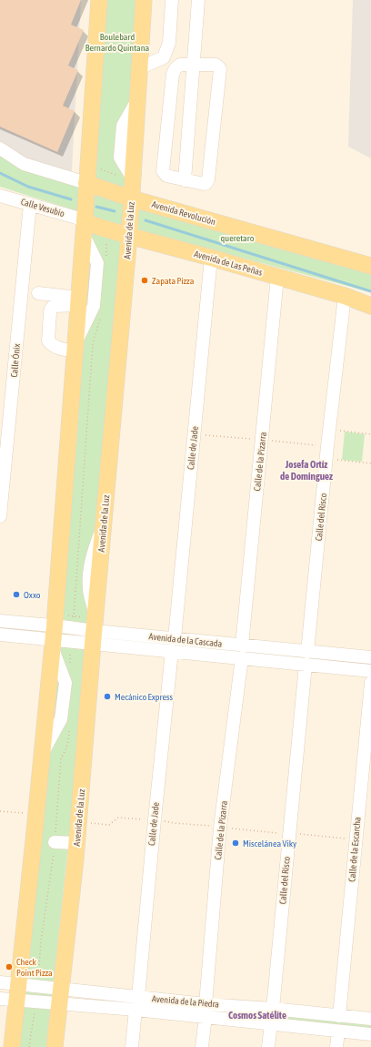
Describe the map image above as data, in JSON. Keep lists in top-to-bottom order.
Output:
{
  "streets": {
    "main road": ["Avenida Revolución", "Avenida de la Luz", "Avenida de Las Peñas"],
    "street": [
      "Calle Vesubio",
      "Calle Ónix",
      "Calle de Jade",
      "Calle de la Pizarra",
      "Calle del Risco",
      "Avenida de la Cascada",
      "Calle de la Escarcha",
      "Avenida de la Piedra"
    ]
  },
  "crossings": [
    ["Calle Vesubio", "Avenida de Las Peñas"],
    ["Calle Vesubio", "Calle Ónix"],
    ["Avenida Revolución", "Avenida de la Luz"],
    ["Avenida de la Luz", "Avenida de Las Peñas"],
    ["Avenida de la Luz", "Avenida de la Cascada"],
    ["Avenida de la Luz", "Avenida de la Piedra"],
    ["Avenida de Las Peñas", "Calle de Jade"],
    ["Avenida de Las Peñas", "Calle de la Pizarra"],
    ["Avenida de Las Peñas", "Calle del Risco"],
    ["Calle de Jade", "Avenida de la Cascada"],
    ["Calle de Jade", "Avenida de la Piedra"],
    ["Calle de la Pizarra", "Avenida de la Cascada"],
    ["Calle de la Pizarra", "Avenida de la Piedra"],
    ["Calle del Risco", "Avenida de la Cascada"],
    ["Calle del Risco", "Avenida de la Piedra"],
    ["Calle de la Escarcha", "Avenida de la Piedra"]
  ],
  "districts": ["Josefa Ortíz de Dominguez", "Cosmos Satélite"],
  "parks": ["Boulebard Bernardo Quintana", "queretaro"],
  "places": [
    "Zapata Pizza",
    "Oxxo",
    "Mecánico Express",
    "Miscelánea Viky",
    "Check Point Pizza"
  ]
}
